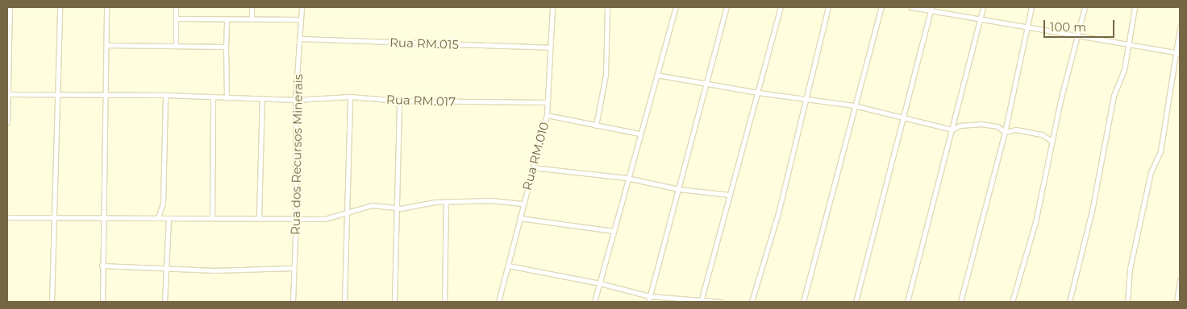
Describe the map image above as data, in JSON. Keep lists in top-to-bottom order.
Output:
{
  "streets": {
    "street": [
      "Rua RM.015",
      "Rua RM.017",
      "Rua dos Recursos Minerais",
      "Rua RM.010"
    ]
  },
  "crossings": [
    ["Rua RM.015", "Rua dos Recursos Minerais"],
    ["Rua RM.015", "Rua RM.010"],
    ["Rua RM.017", "Rua dos Recursos Minerais"],
    ["Rua RM.017", "Rua RM.010"]
  ],
  "scale_bar": "100 m"
}
